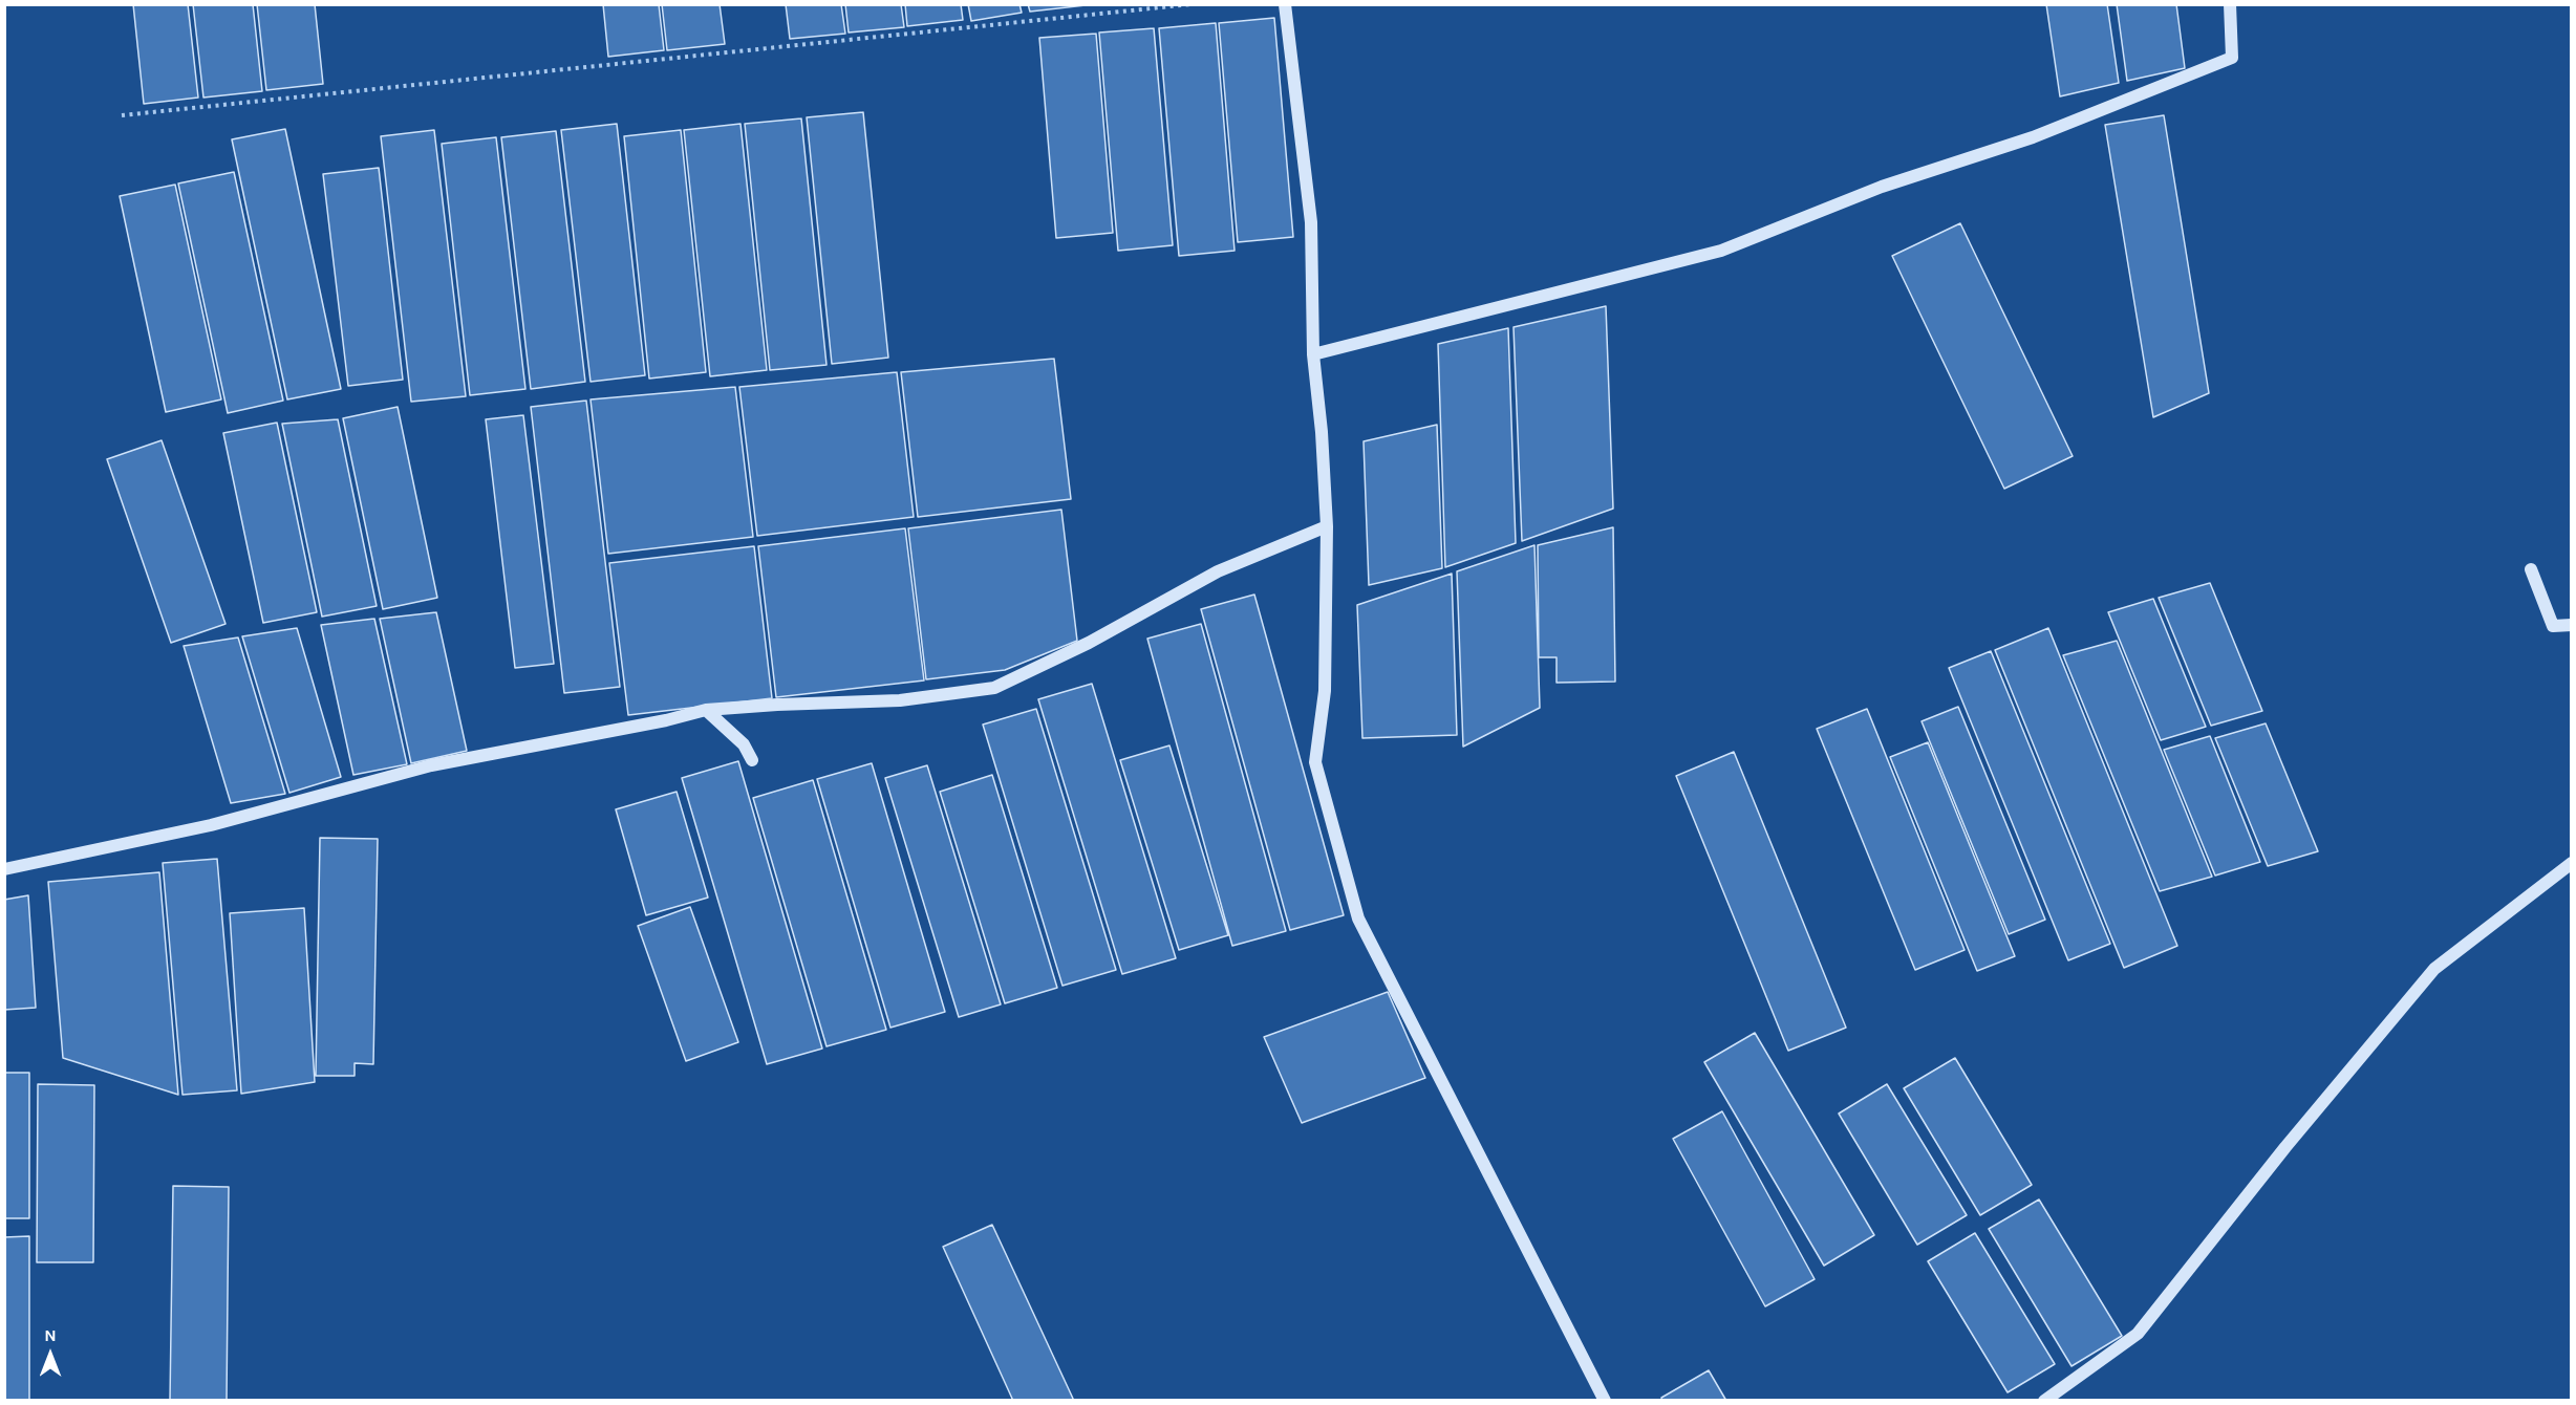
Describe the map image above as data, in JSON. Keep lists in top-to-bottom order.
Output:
{
  "north": "top"
}
